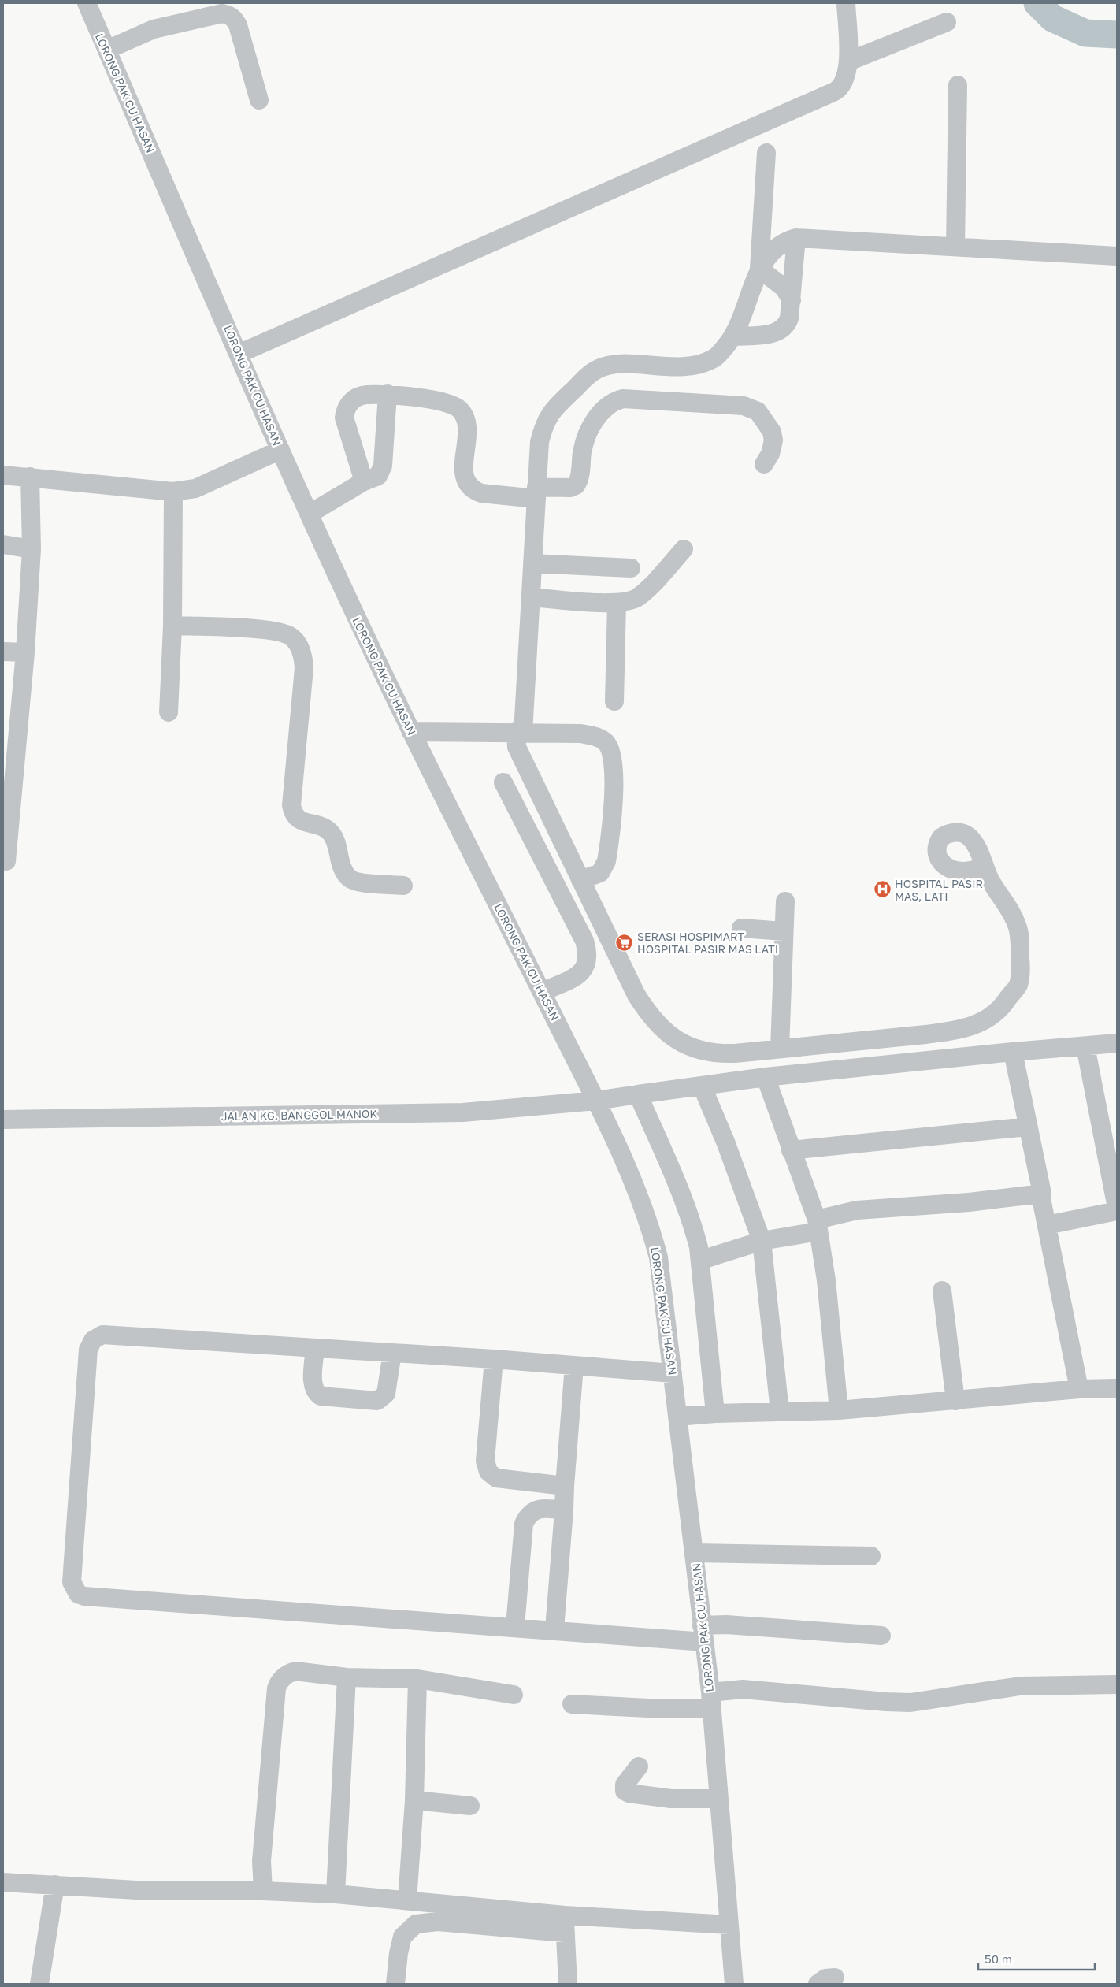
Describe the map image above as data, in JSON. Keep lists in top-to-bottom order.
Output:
{
  "streets": {
    "street": ["LORONG PAK CU HASAN", "JALAN KG. BANGGOL MANOK"]
  },
  "crossings": [
    ["LORONG PAK CU HASAN", "JALAN KG. BANGGOL MANOK"]
  ],
  "places": {
    "hospital": ["HOSPITAL PASIR MAS, LATI"],
    "supermarket": ["SERASI HOSPIMART HOSPITAL PASIR MAS LATI"]
  },
  "scale_bar": "50 m"
}
